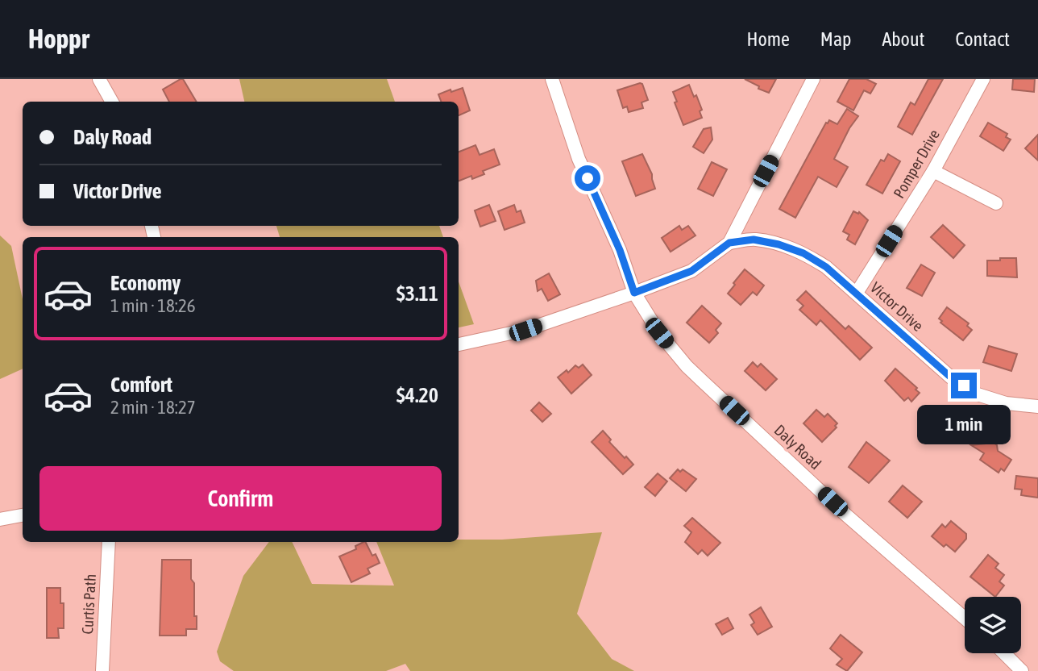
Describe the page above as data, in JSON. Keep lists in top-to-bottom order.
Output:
{
  "streets": {
    "street": [
      "Pomper Drive",
      "Victor Drive",
      "Daly Road",
      "Curtis Path"
    ]
  },
  "crossings": [
    ["Pomper Drive", "Victor Drive"]
  ],
  "page": {
    "header": "Hoppr",
    "nav": [
      "Home",
      "Map",
      "About",
      "Contact"
    ],
    "banner": ["Daly Road", "Victor Drive"],
    "list": [
      {
        "name": "Economy",
        "note": "1 min · 18:26",
        "value": "$3.11"
      },
      {
        "name": "Comfort",
        "note": "2 min · 18:27",
        "value": "$4.20"
      }
    ],
    "bubble": "1 min",
    "buttons": "Confirm"
  }
}
